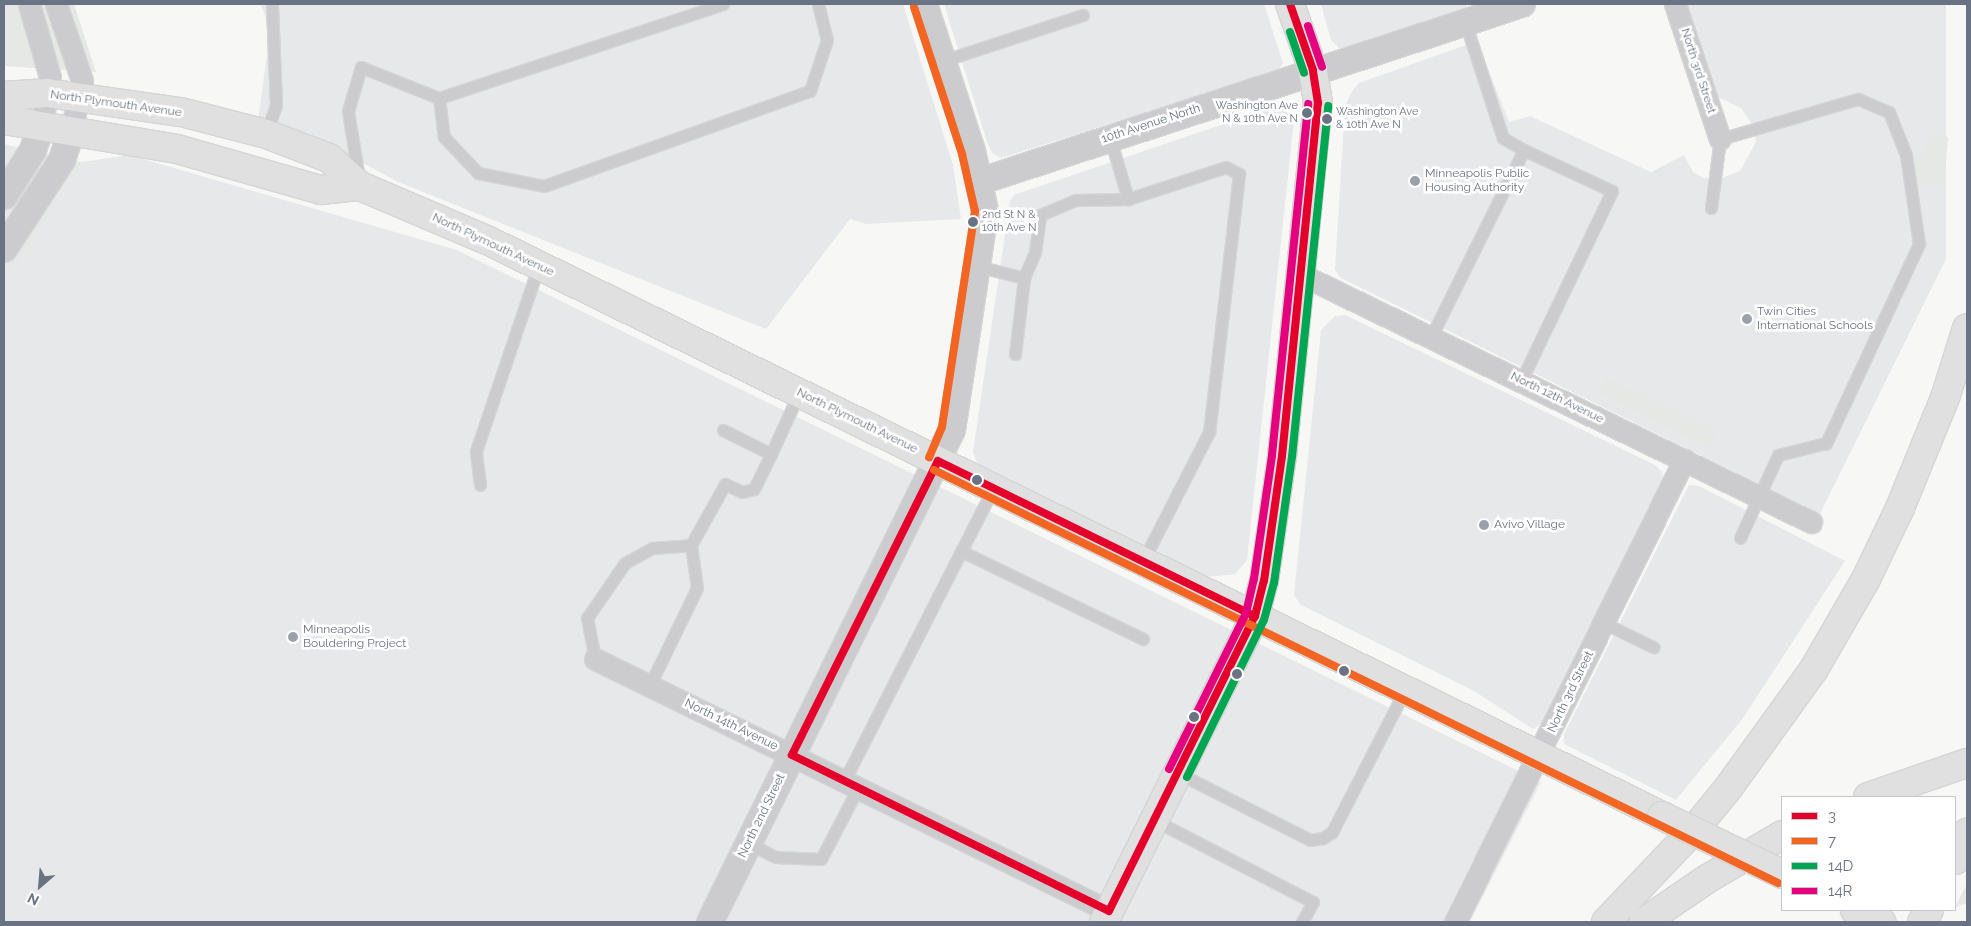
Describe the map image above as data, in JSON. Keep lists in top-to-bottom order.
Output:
{
  "streets": {
    "main road": ["North Plymouth Avenue"],
    "street": [
      "North 3rd Street",
      "10th Avenue North",
      "North 12th Avenue",
      "North 14th Avenue",
      "North 2nd Street"
    ]
  },
  "crossings": [
    ["North 3rd Street", "North Plymouth Avenue"],
    ["North 3rd Street", "North 12th Avenue"],
    ["North Plymouth Avenue", "North 2nd Street"],
    ["10th Avenue North", "North 2nd Street"],
    ["North 14th Avenue", "North 2nd Street"]
  ],
  "places": [
    "Washington Ave N & 10th Ave N",
    "Washington Ave & 10th Ave N",
    "Minneapolis Public Housing Authority",
    "2nd St N & 10th Ave N",
    "Twin Cities International Schools",
    "Avivo Village",
    "Minneapolis Bouldering Project"
  ],
  "lines": [
    "transit line 3",
    "transit line 7",
    "transit line 14R",
    "transit line 14D"
  ],
  "legend": [
    "3",
    "7",
    "14D",
    "14R"
  ],
  "north": "bottom left"
}
